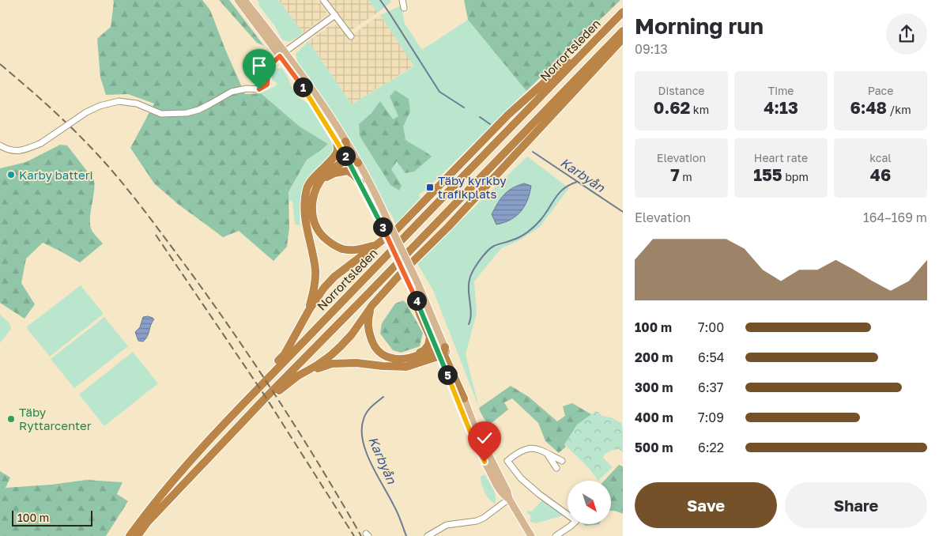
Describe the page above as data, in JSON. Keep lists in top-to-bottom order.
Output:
{
  "streets": {
    "highway": ["Norrortsleden"]
  },
  "water": ["Karbyån"],
  "places": {
    "other": ["Karby batteri", "Täby Ryttarcenter"],
    "transit": ["Täby kyrkby trafikplats"]
  },
  "scale_bar": "100 m",
  "north": "bottom right",
  "page": {
    "heading": ["Morning run", "09:13"],
    "stats": [
      ["Distance", "0.62 km"],
      ["Time", "4:13"],
      ["Pace", "6:48 /km"],
      ["Elevation", "7 m"],
      ["Heart rate", "155 bpm"],
      ["kcal", "46"]
    ],
    "pins": [
      "1",
      "2",
      "3",
      "4",
      "5"
    ],
    "chart": ["Elevation", "164–169 m"],
    "list": [
      {
        "name": "100 m",
        "note": "7:00"
      },
      {
        "name": "200 m",
        "note": "6:54"
      },
      {
        "name": "300 m",
        "note": "6:37"
      },
      {
        "name": "400 m",
        "note": "7:09"
      },
      {
        "name": "500 m",
        "note": "6:22"
      }
    ],
    "buttons": ["Save", "Share"],
    "scale": "100 m"
  }
}
